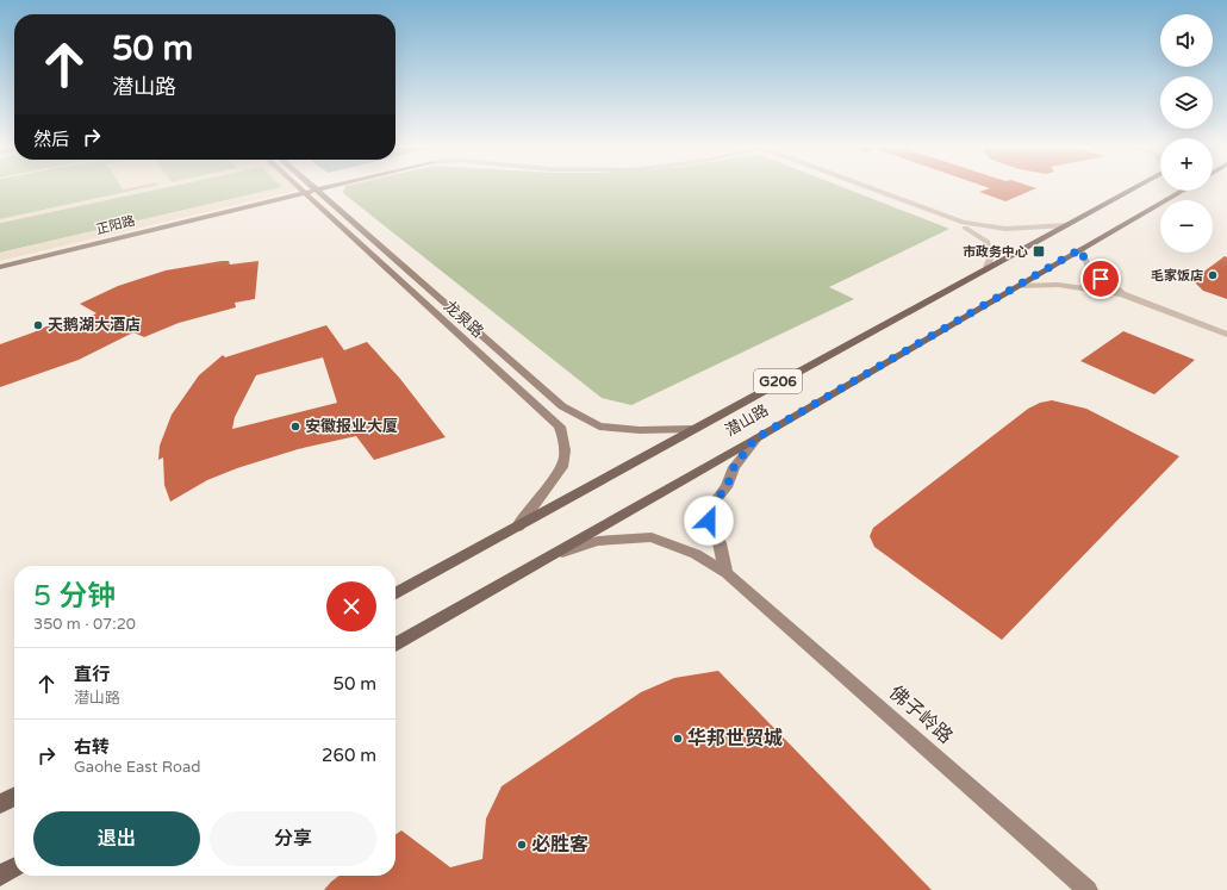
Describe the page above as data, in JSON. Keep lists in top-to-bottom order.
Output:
{
  "streets": {
    "main road": ["G206", "潜山路"],
    "street": ["正阳路", "龙泉路", "佛子岭路"]
  },
  "crossings": [
    ["正阳路", "龙泉路"],
    ["龙泉路", "潜山路"],
    ["潜山路", "佛子岭路"]
  ],
  "places": {
    "transit": ["市政务中心"],
    "other": [
      "毛家饭店",
      "天鹅湖大酒店",
      "安徽报业大厦",
      "华邦世贸城",
      "必胜客"
    ]
  },
  "page": {
    "map_buttons": ["+", "−"],
    "turn": ["50 m", "潜山路"],
    "then": "然后",
    "heading": ["5 分钟", "350 m · 07:20"],
    "list": [
      {
        "name": "直行",
        "note": "潜山路",
        "value": "50 m"
      },
      {
        "name": "右转",
        "note": "Gaohe East Road",
        "value": "260 m"
      }
    ],
    "buttons": ["退出", "分享"]
  }
}
